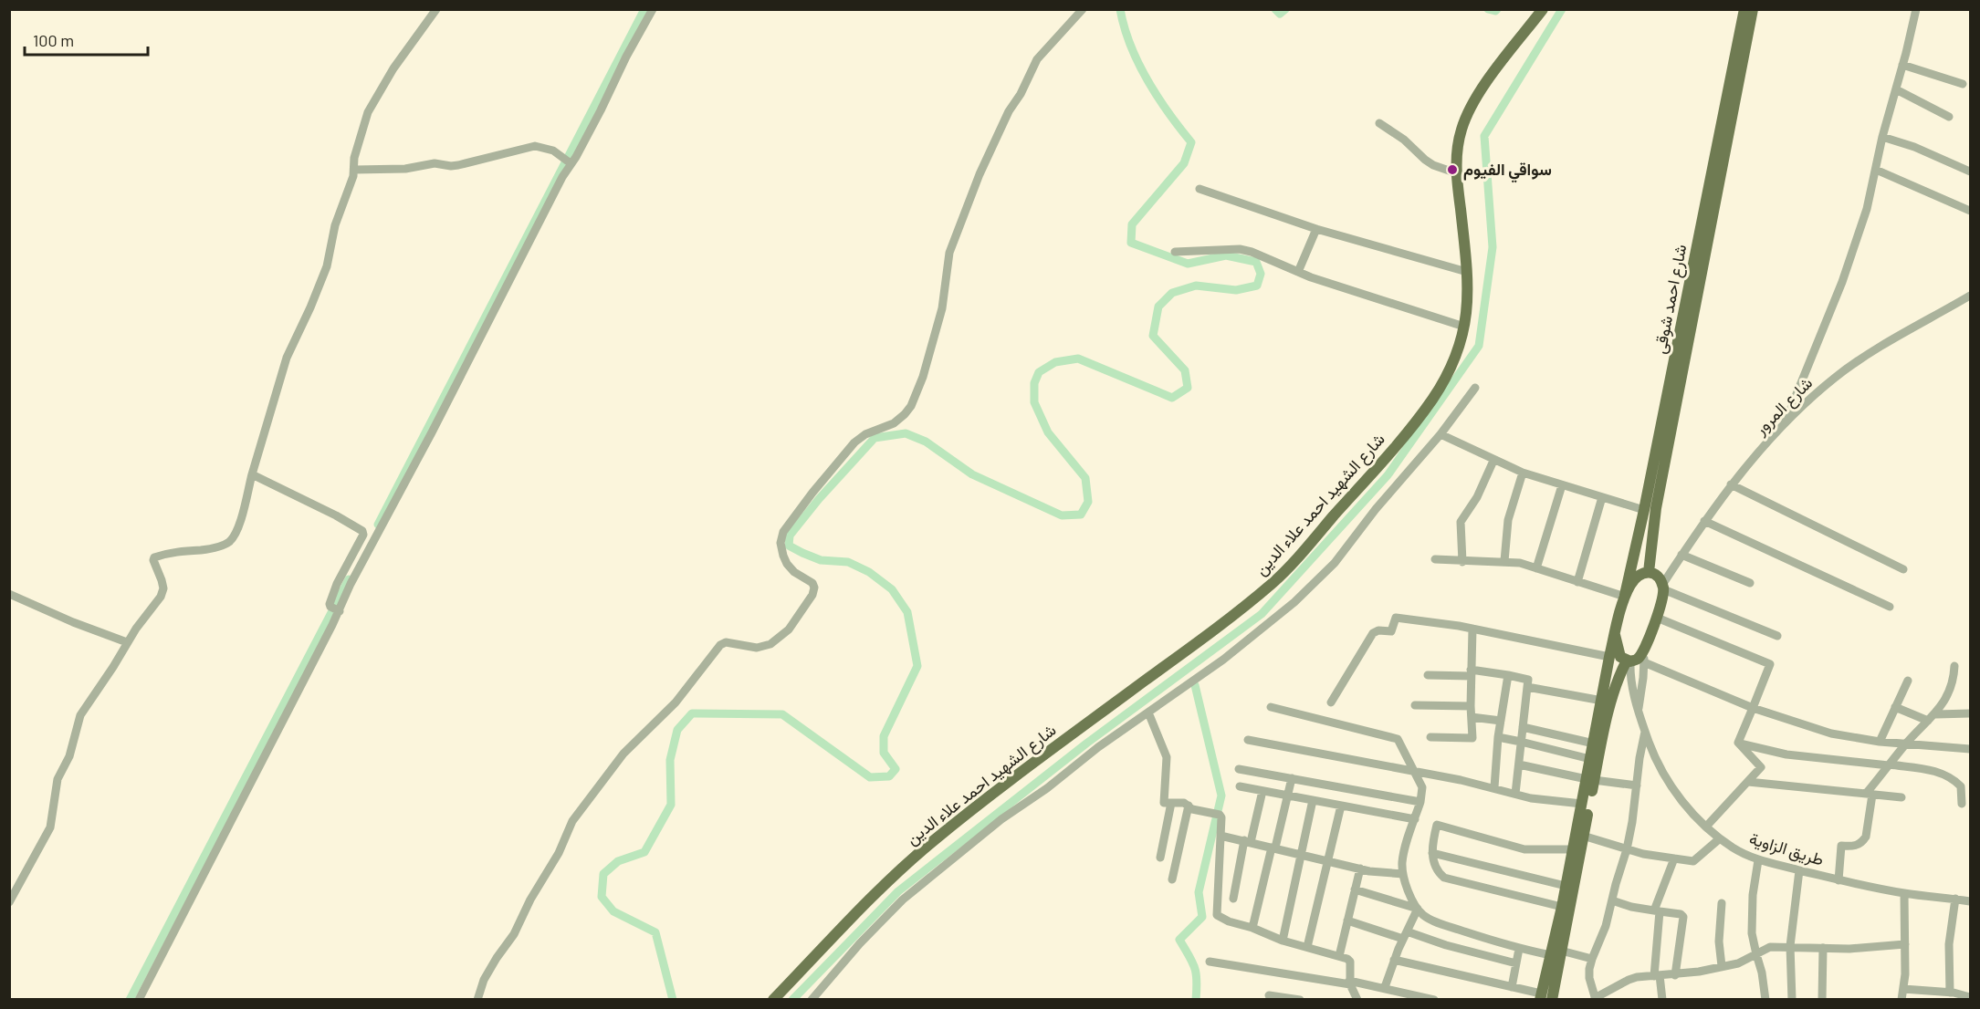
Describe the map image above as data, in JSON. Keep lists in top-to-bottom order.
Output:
{
  "streets": {
    "main road": ["شارع احمد شوقى", "شارع الشهيد احمد علاء الدين"],
    "street": ["شارع المرور", "طريق الزاوية"]
  },
  "places": ["سواقي الفيوم"],
  "scale_bar": "100 m"
}
